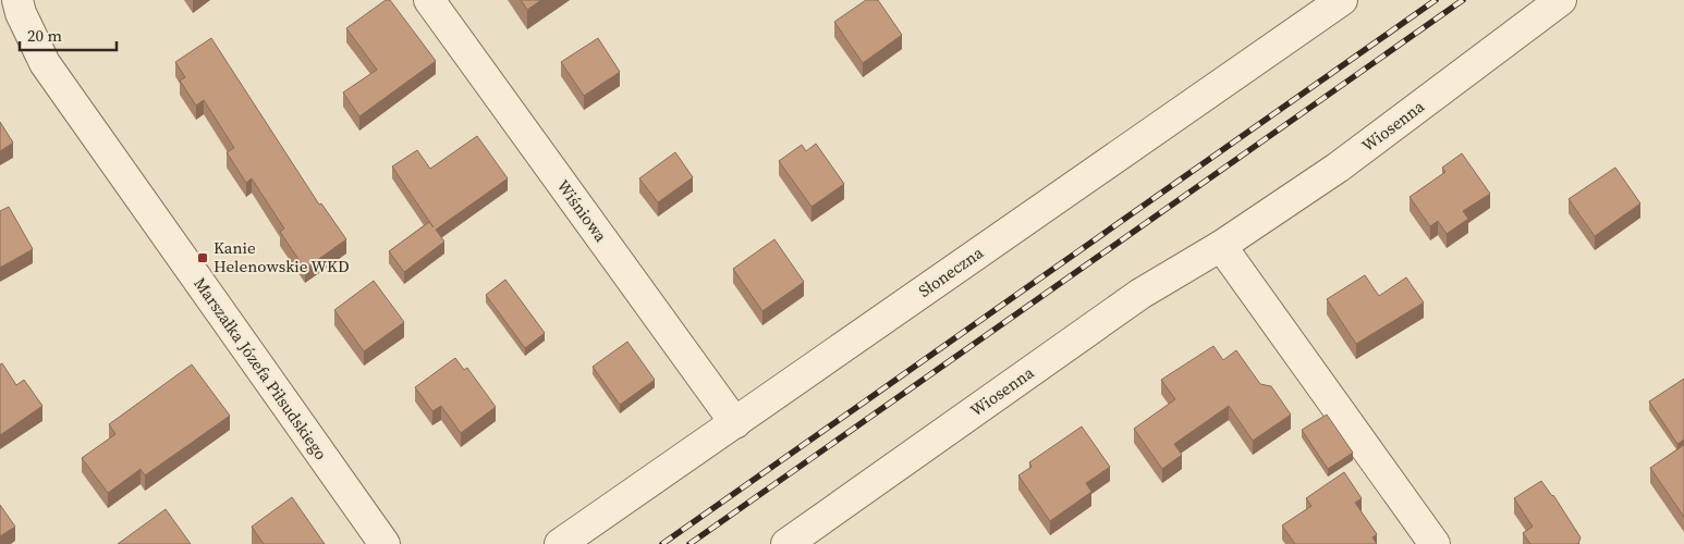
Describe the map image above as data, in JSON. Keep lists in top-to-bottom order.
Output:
{
  "streets": {
    "street": [
      "Wiosenna",
      "Wiśniowa",
      "Słoneczna",
      "Marszałka Józefa Piłsudskiego"
    ]
  },
  "crossings": [
    ["Wiśniowa", "Słoneczna"]
  ],
  "places": {
    "transit": ["Kanie Helenowskie WKD"]
  },
  "scale_bar": "20 m"
}
